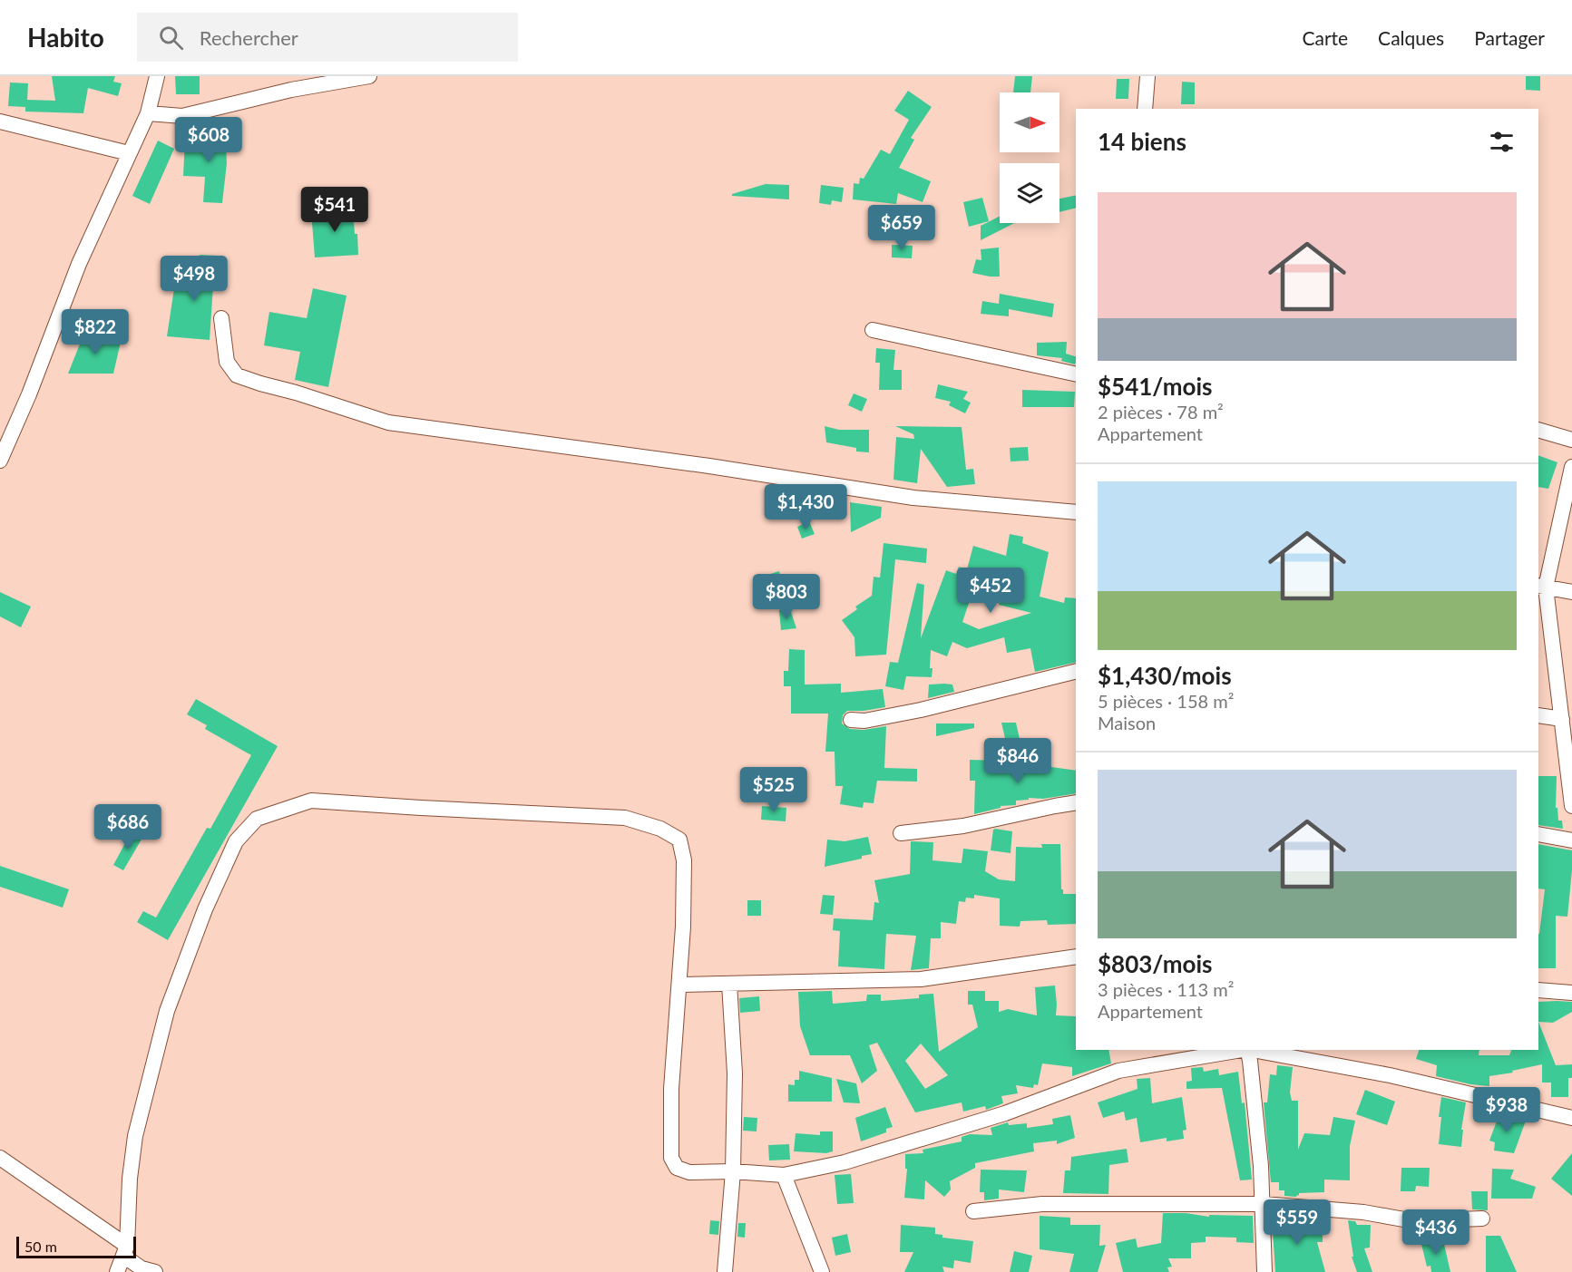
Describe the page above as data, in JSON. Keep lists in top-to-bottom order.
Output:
{
  "scale_bar": "50 m",
  "north": "right",
  "page": {
    "header": "Habito",
    "search": "Rechercher",
    "nav": ["Carte", "Calques", "Partager"],
    "heading": "14 biens",
    "price": [
      "$608",
      "$541",
      "$659",
      "$498",
      "$822",
      "$1,430",
      "$452",
      "$803",
      "$846",
      "$525",
      "$686",
      "$938",
      "$559",
      "$436"
    ],
    "list": [
      {
        "name": "$541/mois",
        "note": "2 pièces · 78 m² · Appartement"
      },
      {
        "name": "$1,430/mois",
        "note": "5 pièces · 158 m² · Maison"
      },
      {
        "name": "$803/mois",
        "note": "3 pièces · 113 m² · Appartement"
      }
    ],
    "scale": "50 m"
  }
}
